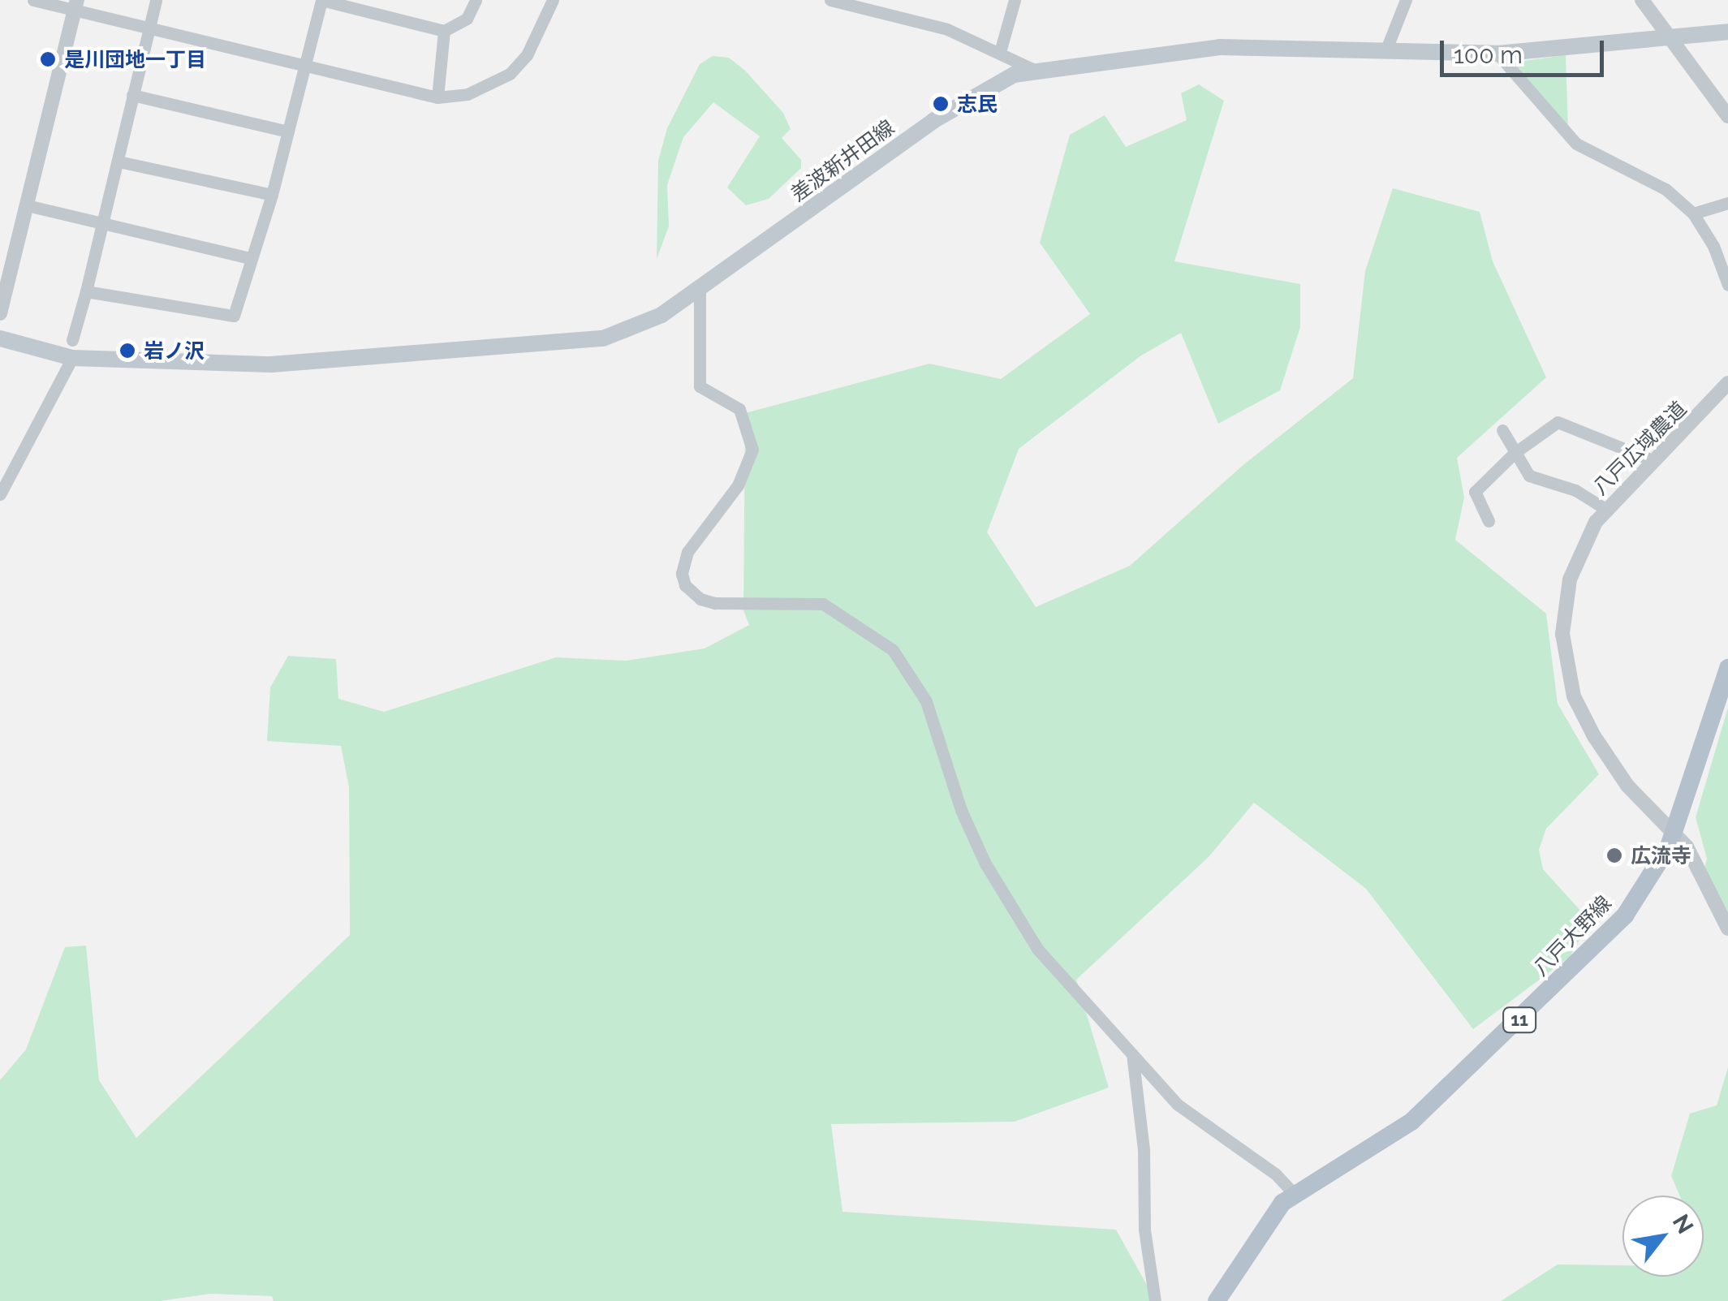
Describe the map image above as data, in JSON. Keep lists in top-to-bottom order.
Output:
{
  "streets": {
    "main road": ["差波新井田線", "八戸大野線", "11"],
    "street": ["八戸広域農道"]
  },
  "crossings": [
    ["八戸広域農道", "八戸大野線"]
  ],
  "places": [
    "是川団地一丁目",
    "志民",
    "岩ノ沢",
    "広流寺"
  ],
  "scale_bar": "100 m",
  "north": "top right"
}
